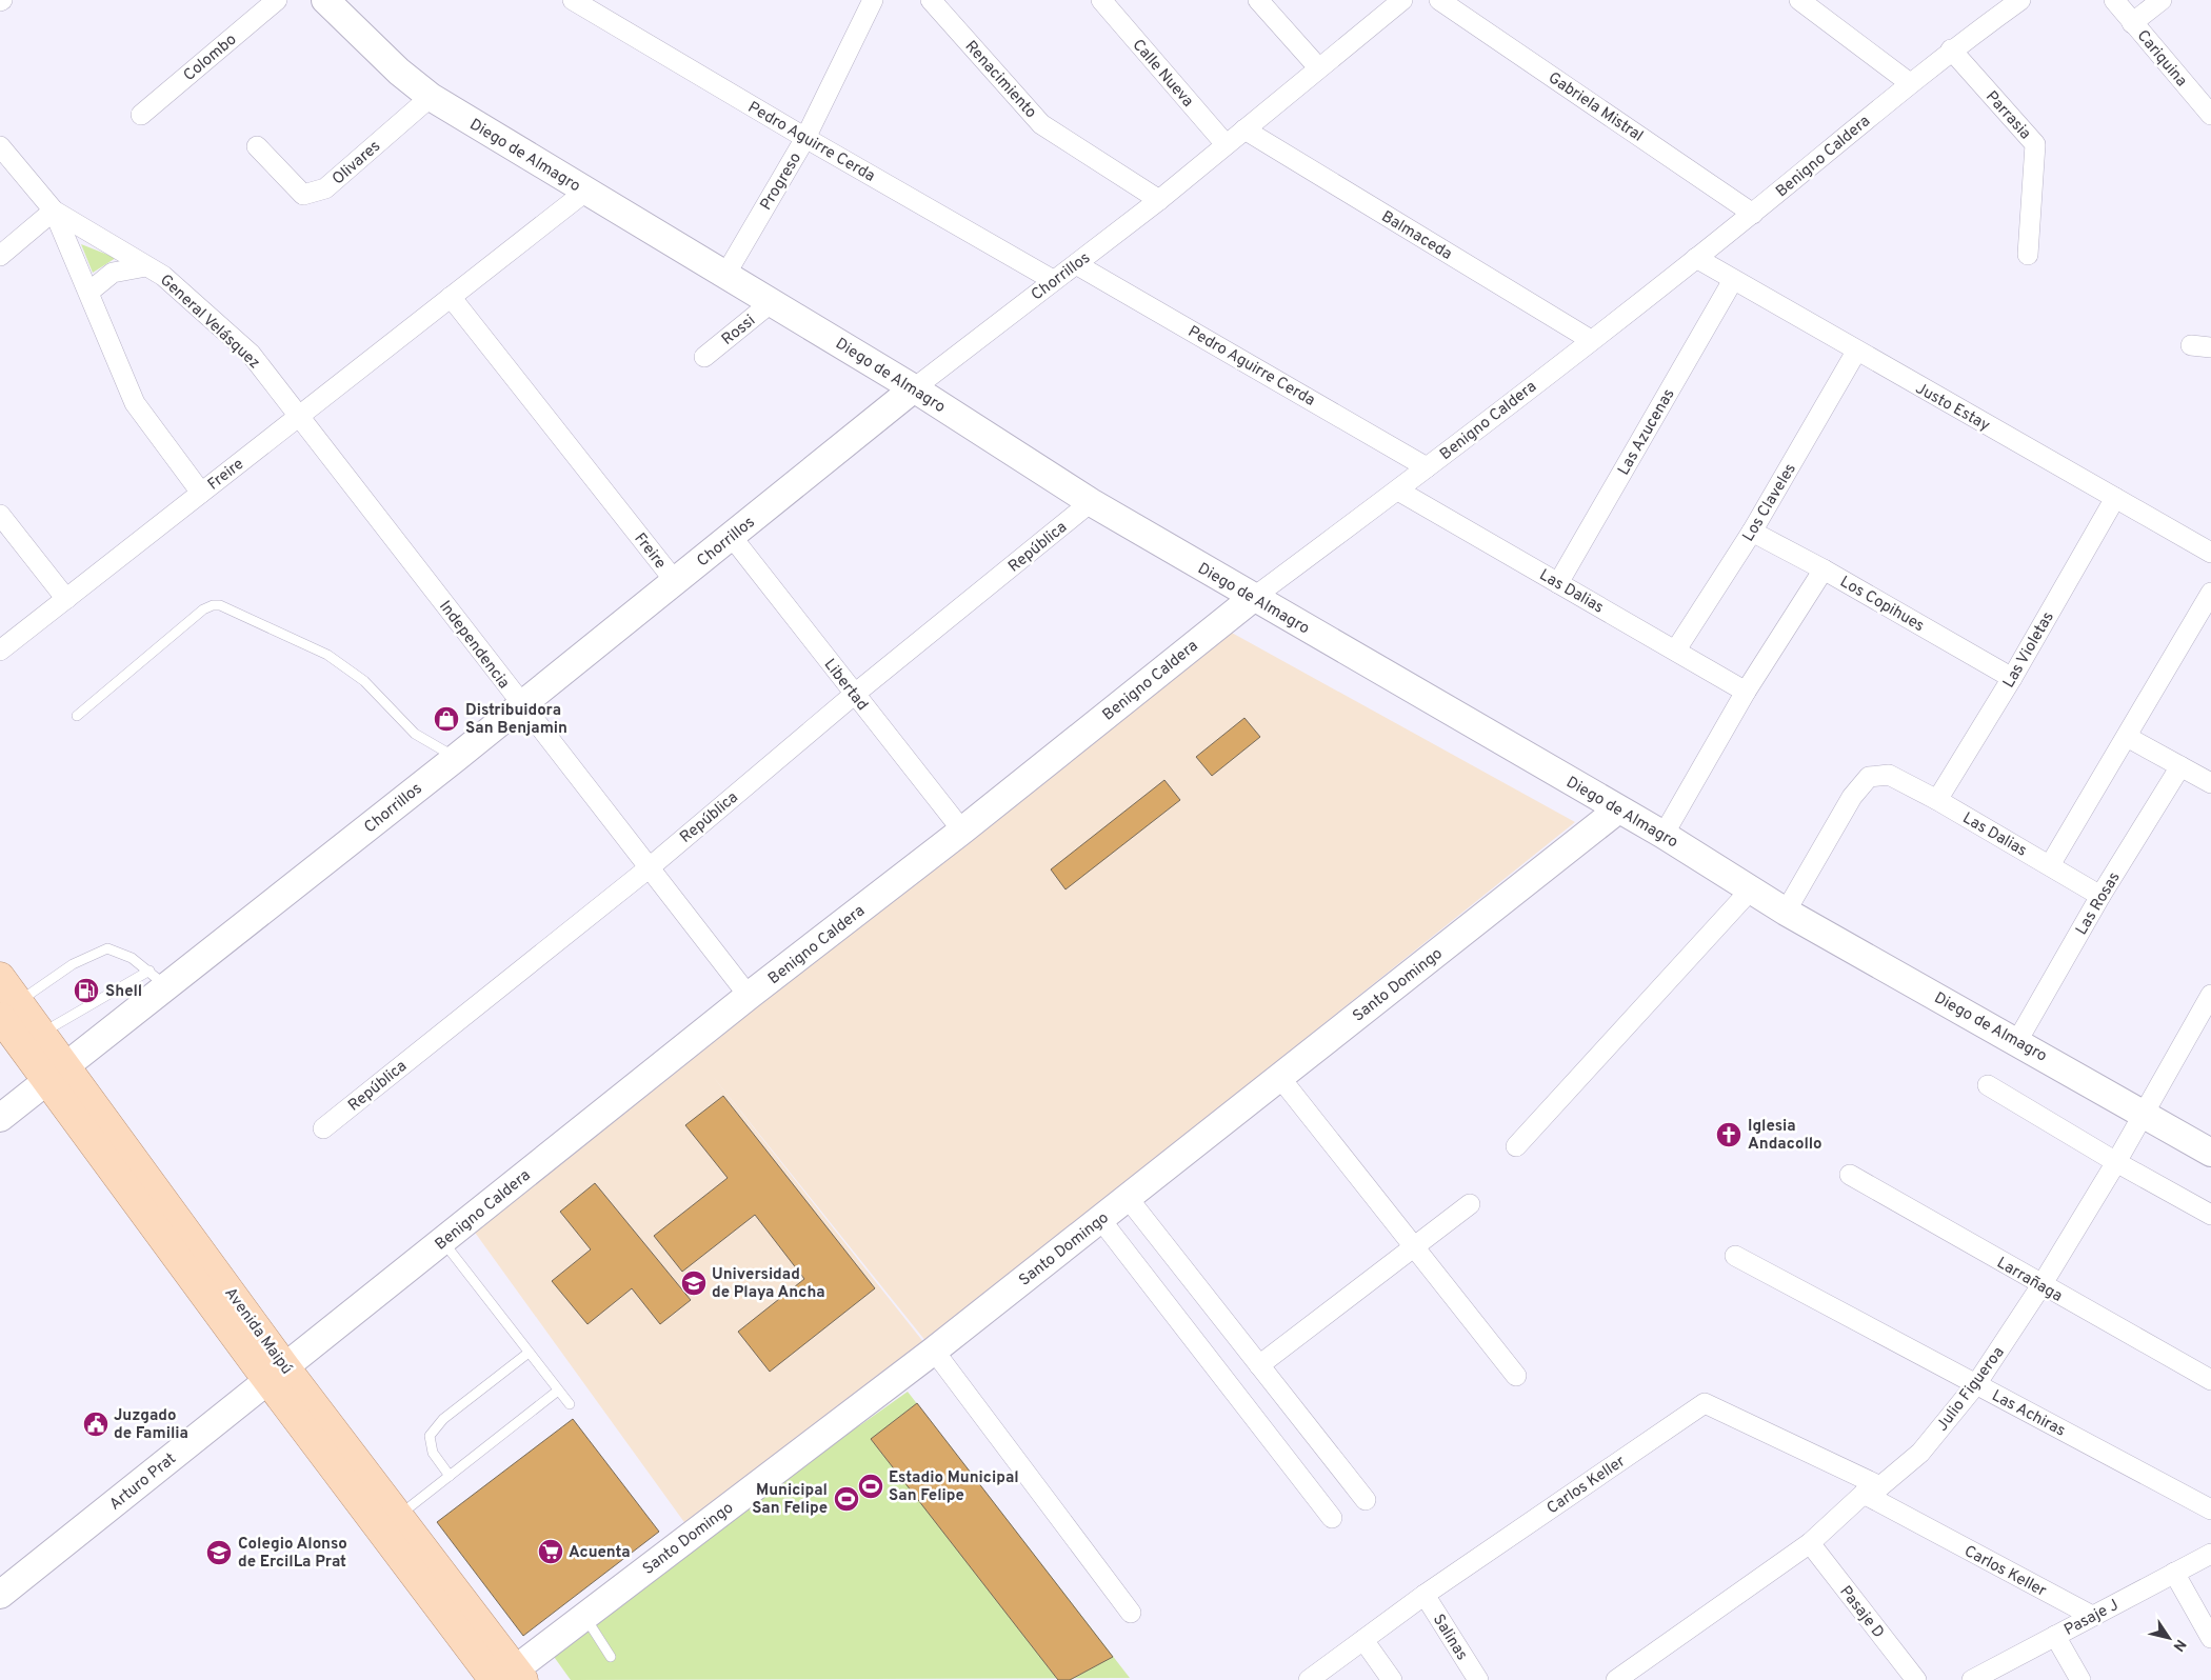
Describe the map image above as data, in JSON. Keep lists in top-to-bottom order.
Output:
{
  "streets": {
    "main road": ["Avenida Maipú"],
    "street": [
      "Colombo",
      "Cariquina",
      "Calle Nueva",
      "Renacimiento",
      "Gabriela Mistral",
      "Parrasia",
      "Pedro Aguirre Cerda",
      "Diego de Almagro",
      "Benigno Caldera",
      "Olivares",
      "Progreso",
      "Balmaceda",
      "Chorrillos",
      "General Velásquez",
      "Rossi",
      "Justo Estay",
      "Las Azucenas",
      "Freire",
      "Los Claveles",
      "República",
      "Las Dalias",
      "Los Copihues",
      "Independencia",
      "Las Violetas",
      "Libertad",
      "Las Rosas",
      "Santo Domingo",
      "Larrañaga",
      "Julio Figueroa",
      "Las Achiras",
      "Arturo Prat",
      "Carlos Keller",
      "Pasaje D",
      "Pasaje J",
      "Salinas"
    ]
  },
  "crossings": [
    ["Calle Nueva", "Chorrillos"],
    ["Renacimiento", "Chorrillos"],
    ["Gabriela Mistral", "Benigno Caldera"],
    ["Parrasia", "Benigno Caldera"],
    ["Pedro Aguirre Cerda", "Benigno Caldera"],
    ["Pedro Aguirre Cerda", "Progreso"],
    ["Pedro Aguirre Cerda", "Chorrillos"],
    ["Diego de Almagro", "Benigno Caldera"],
    ["Diego de Almagro", "Olivares"],
    ["Diego de Almagro", "Progreso"],
    ["Diego de Almagro", "Chorrillos"],
    ["Diego de Almagro", "Rossi"],
    ["Diego de Almagro", "Freire"],
    ["Diego de Almagro", "República"],
    ["Diego de Almagro", "Las Dalias"],
    ["Diego de Almagro", "Las Rosas"],
    ["Diego de Almagro", "Santo Domingo"],
    ["Diego de Almagro", "Julio Figueroa"],
    ["Benigno Caldera", "Balmaceda"],
    ["Benigno Caldera", "Justo Estay"],
    ["Benigno Caldera", "Las Dalias"],
    ["Benigno Caldera", "Independencia"],
    ["Benigno Caldera", "Libertad"],
    ["Benigno Caldera", "Avenida Maipú"],
    ["Benigno Caldera", "Arturo Prat"],
    ["Balmaceda", "Chorrillos"],
    ["Chorrillos", "Freire"],
    ["Chorrillos", "Independencia"],
    ["Chorrillos", "Libertad"],
    ["Chorrillos", "Avenida Maipú"],
    ["General Velásquez", "Freire"],
    ["General Velásquez", "Independencia"],
    ["Justo Estay", "Las Azucenas"],
    ["Justo Estay", "Los Claveles"],
    ["Justo Estay", "Las Violetas"],
    ["Las Azucenas", "Las Dalias"],
    ["Freire", "Independencia"],
    ["Los Claveles", "Las Dalias"],
    ["Los Claveles", "Los Copihues"],
    ["República", "Independencia"],
    ["República", "Libertad"],
    ["Las Dalias", "Las Violetas"],
    ["Las Dalias", "Las Rosas"],
    ["Los Copihues", "Las Violetas"],
    ["Santo Domingo", "Avenida Maipú"],
    ["Larrañaga", "Julio Figueroa"],
    ["Avenida Maipú", "Arturo Prat"],
    ["Julio Figueroa", "Las Achiras"],
    ["Julio Figueroa", "Carlos Keller"],
    ["Julio Figueroa", "Pasaje D"],
    ["Carlos Keller", "Pasaje J"],
    ["Carlos Keller", "Salinas"]
  ],
  "places": {
    "shop": ["Distribuidora San Benjamin"],
    "fuel station": ["Shell"],
    "church": ["Iglesia Andacollo"],
    "school or university": ["Universidad de Playa Ancha", "Colegio Alonso de ErcilLa Prat"],
    "public building": ["Juzgado de Familia"],
    "sports": ["Estadio Municipal San Felipe", "Municipal San Felipe"],
    "supermarket": ["Acuenta"]
  },
  "north": "bottom right"
}
